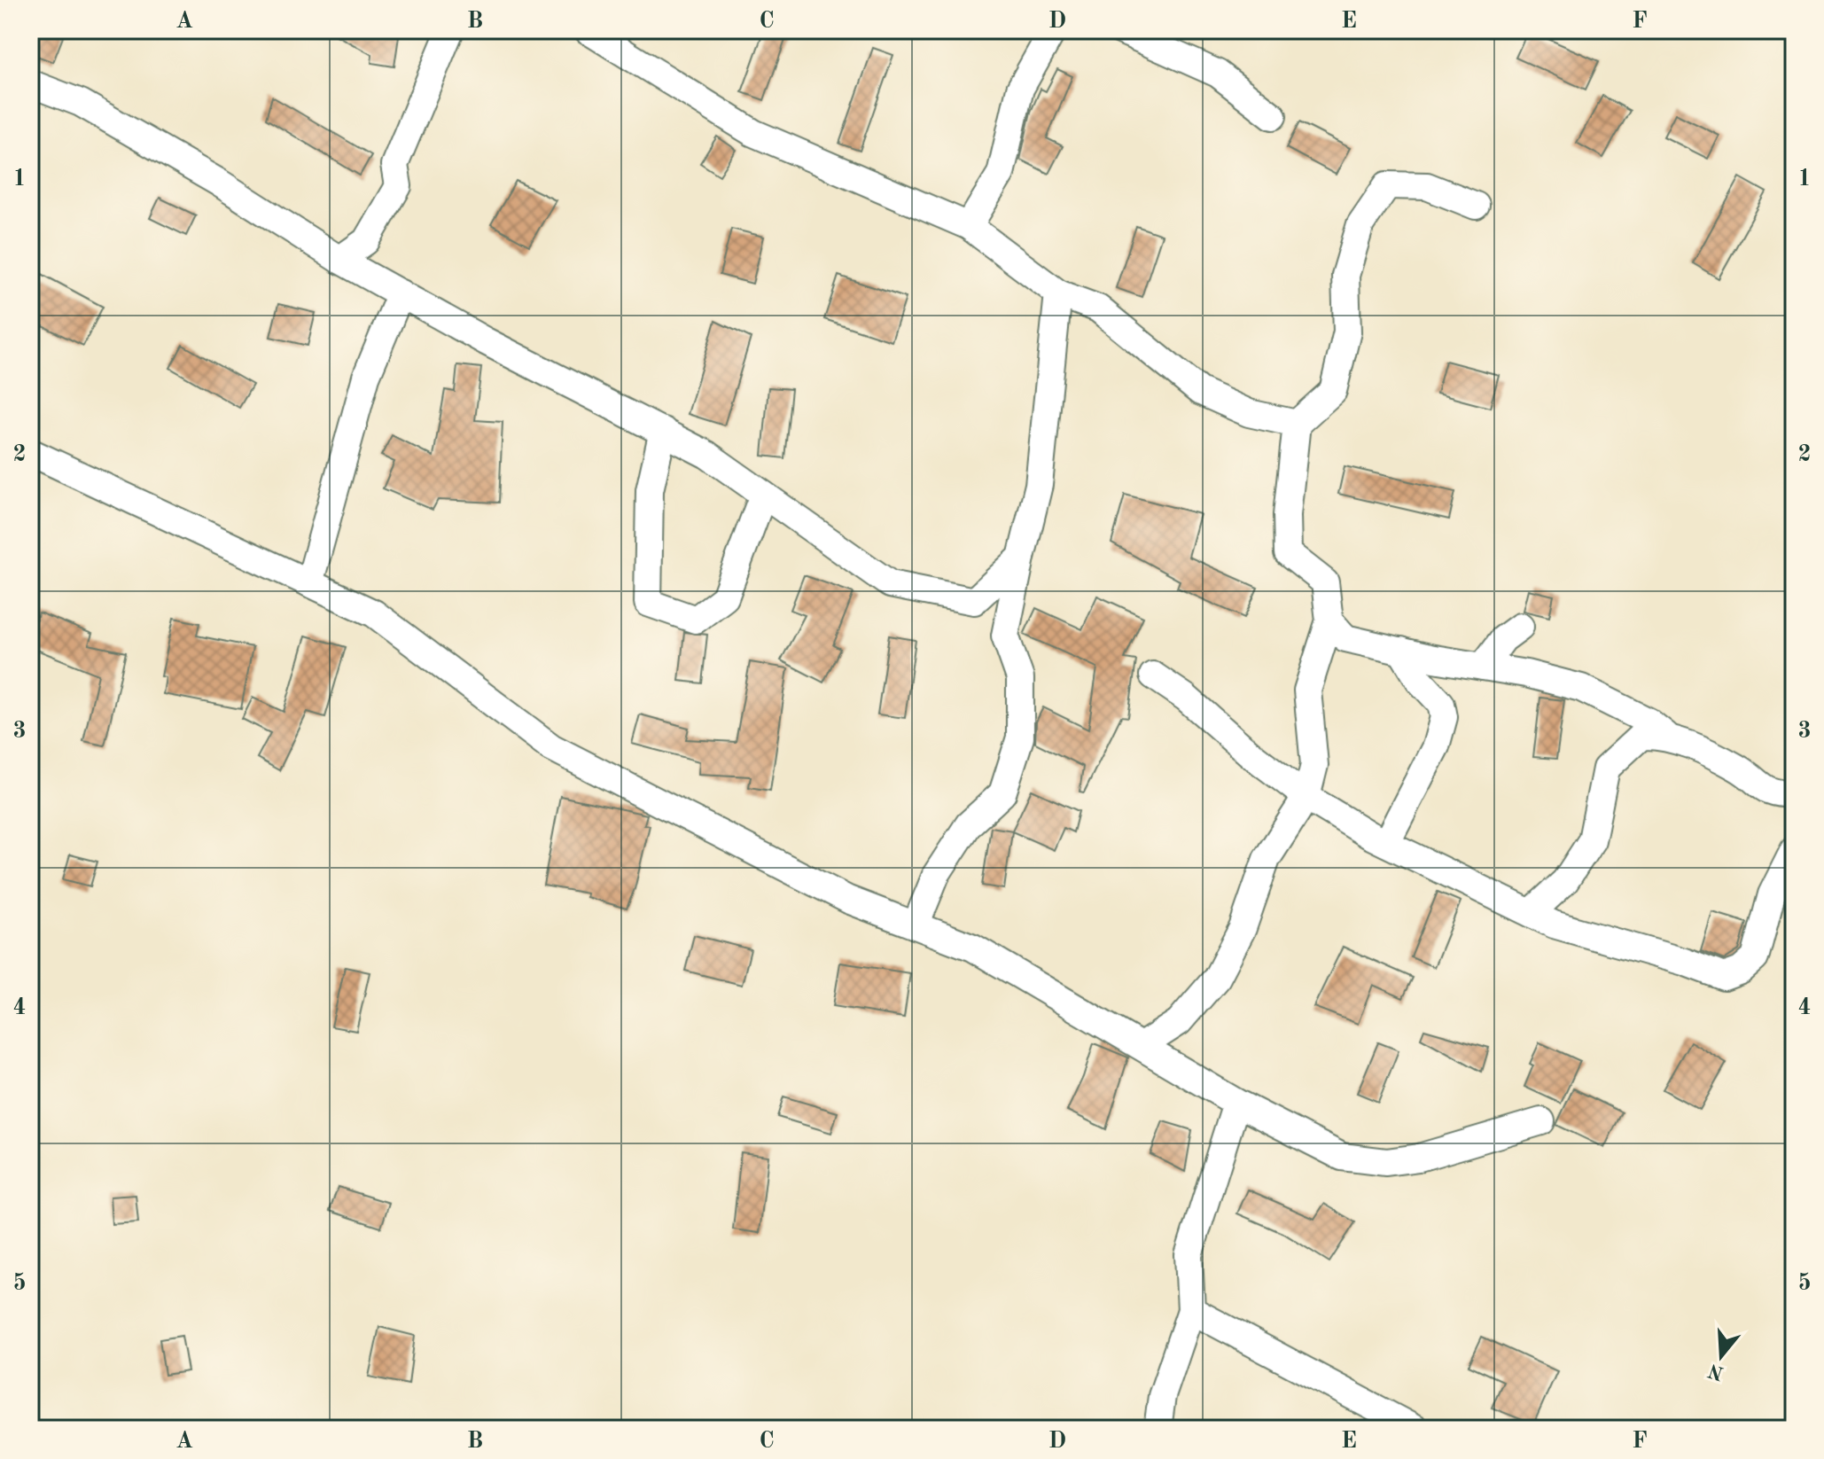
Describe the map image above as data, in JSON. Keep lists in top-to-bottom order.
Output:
{
  "north": "bottom",
  "grid": {
    "columns": [
      "A",
      "B",
      "C",
      "D",
      "E",
      "F"
    ],
    "rows": [
      "1",
      "2",
      "3",
      "4",
      "5"
    ]
  }
}
